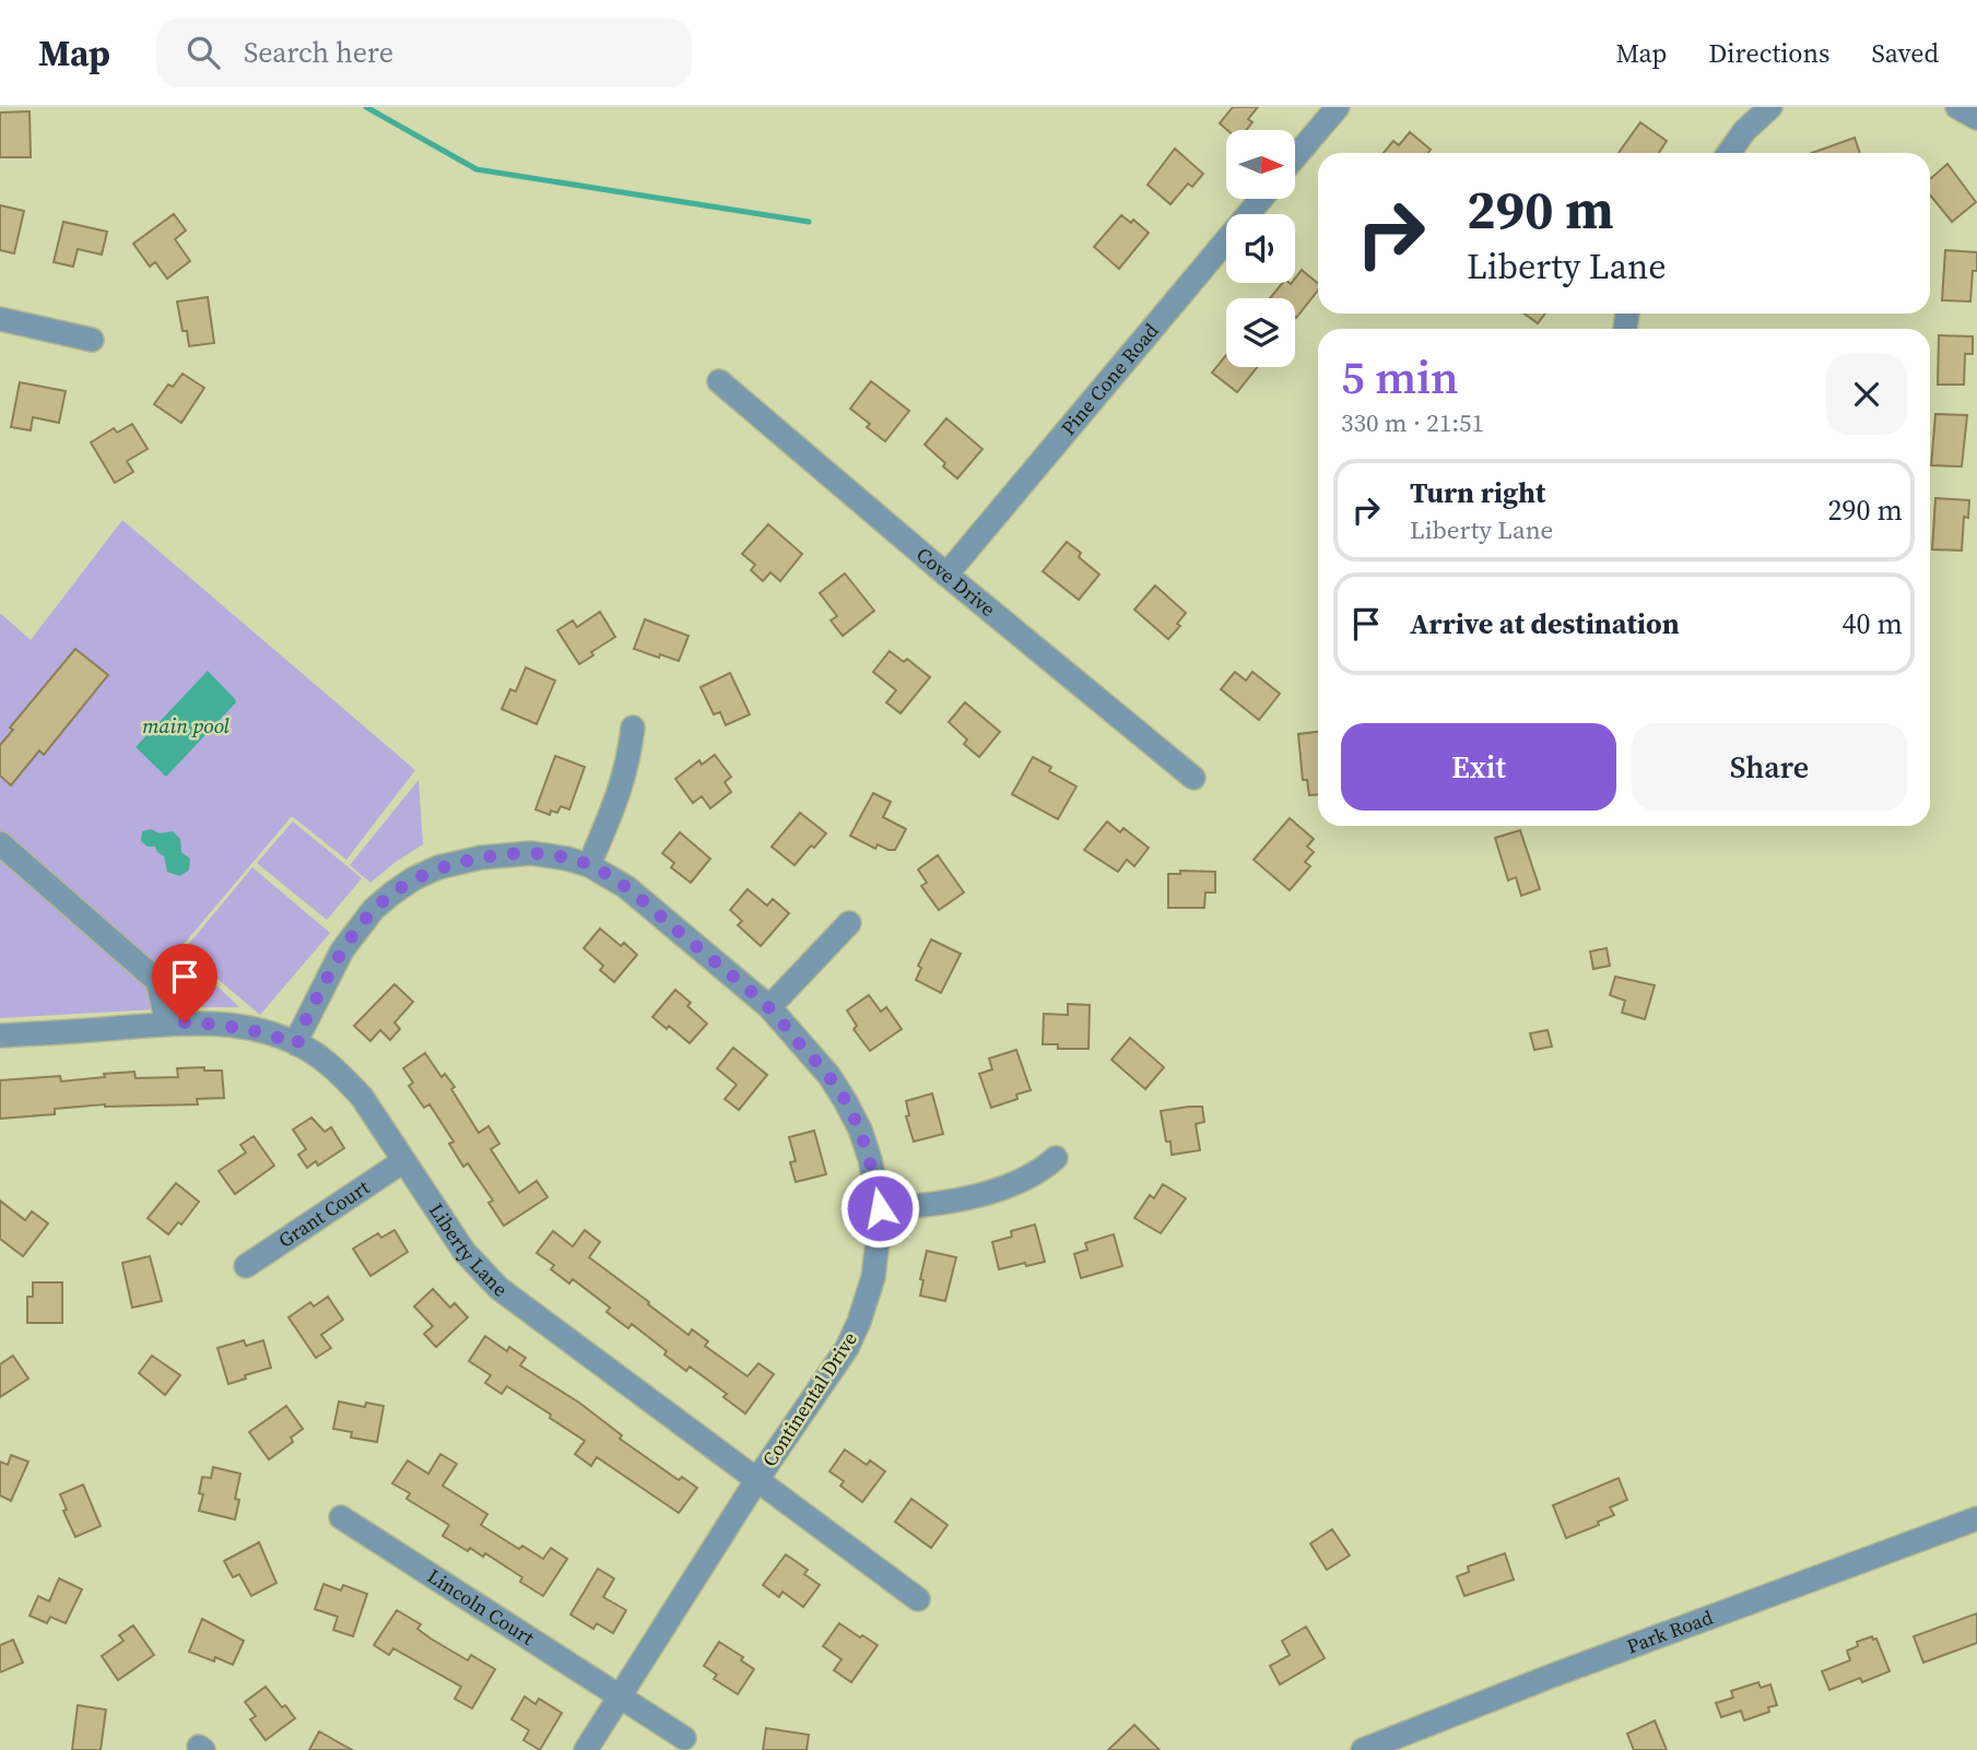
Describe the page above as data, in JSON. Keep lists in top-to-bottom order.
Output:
{
  "streets": {
    "street": [
      "Pine Cone Road",
      "Cove Drive",
      "Grant Court",
      "Liberty Lane",
      "Continental Drive",
      "Lincoln Court",
      "Park Road"
    ]
  },
  "crossings": [
    ["Pine Cone Road", "Cove Drive"],
    ["Grant Court", "Liberty Lane"],
    ["Liberty Lane", "Continental Drive"],
    ["Continental Drive", "Lincoln Court"]
  ],
  "water": ["main pool"],
  "north": "right",
  "page": {
    "header": "Map",
    "search": "Search here",
    "nav": ["Map", "Directions", "Saved"],
    "turn": ["290 m", "Liberty Lane"],
    "heading": ["5 min", "330 m · 21:51"],
    "list": [
      {
        "name": "Turn right",
        "note": "Liberty Lane",
        "value": "290 m"
      },
      {
        "name": "Arrive at destination",
        "value": "40 m"
      }
    ],
    "buttons": ["Exit", "Share"]
  }
}
